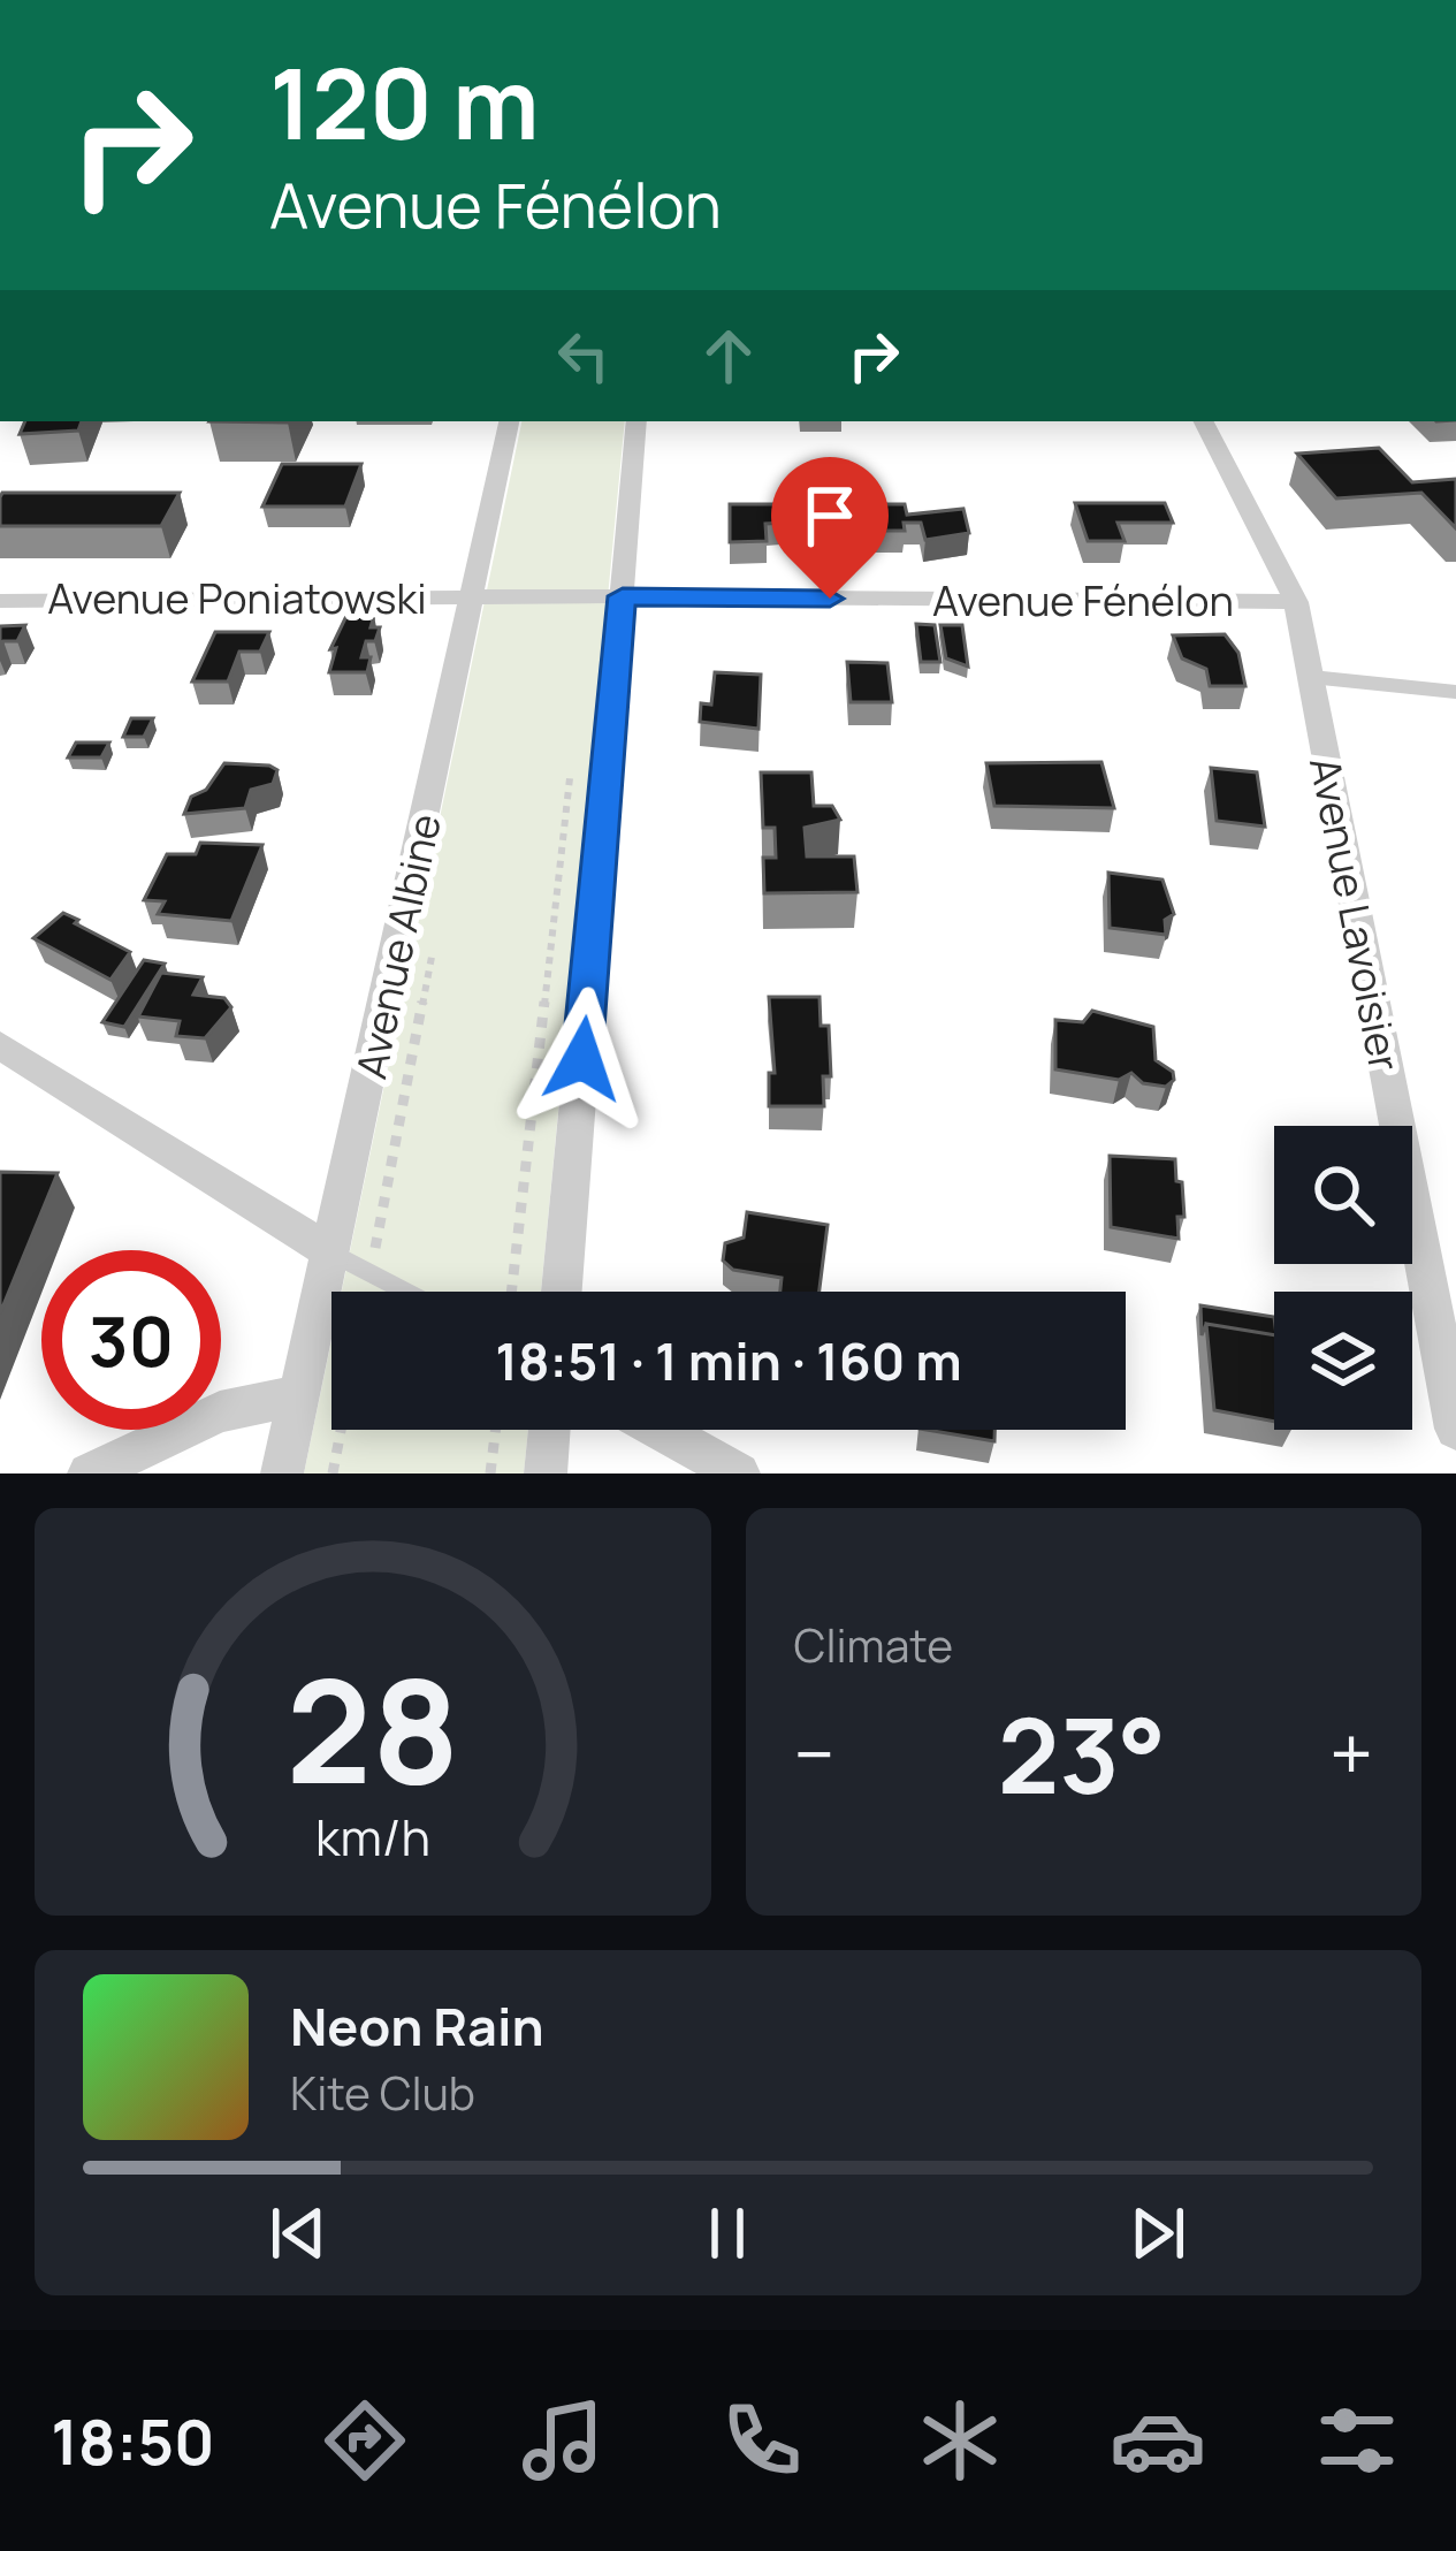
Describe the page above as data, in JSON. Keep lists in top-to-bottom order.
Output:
{
  "streets": {
    "street": [
      "Avenue Poniatowski",
      "Avenue Fénélon",
      "Avenue Lavoisier",
      "Avenue Albine"
    ]
  },
  "crossings": [
    ["Avenue Poniatowski", "Avenue Fénélon"],
    ["Avenue Poniatowski", "Avenue Albine"],
    ["Avenue Fénélon", "Avenue Lavoisier"],
    ["Avenue Fénélon", "Avenue Albine"]
  ],
  "page": {
    "turn": ["120 m", "Avenue Fénélon"],
    "limit": "30",
    "trip": "18:51 · 1 min · 160 m",
    "tile": "Climate",
    "heat": ["−", "23°", "+"],
    "song": ["Neon Rain", "Kite Club"],
    "tabs": "18:50",
    "gauge": ["28", "km/h"]
  }
}
